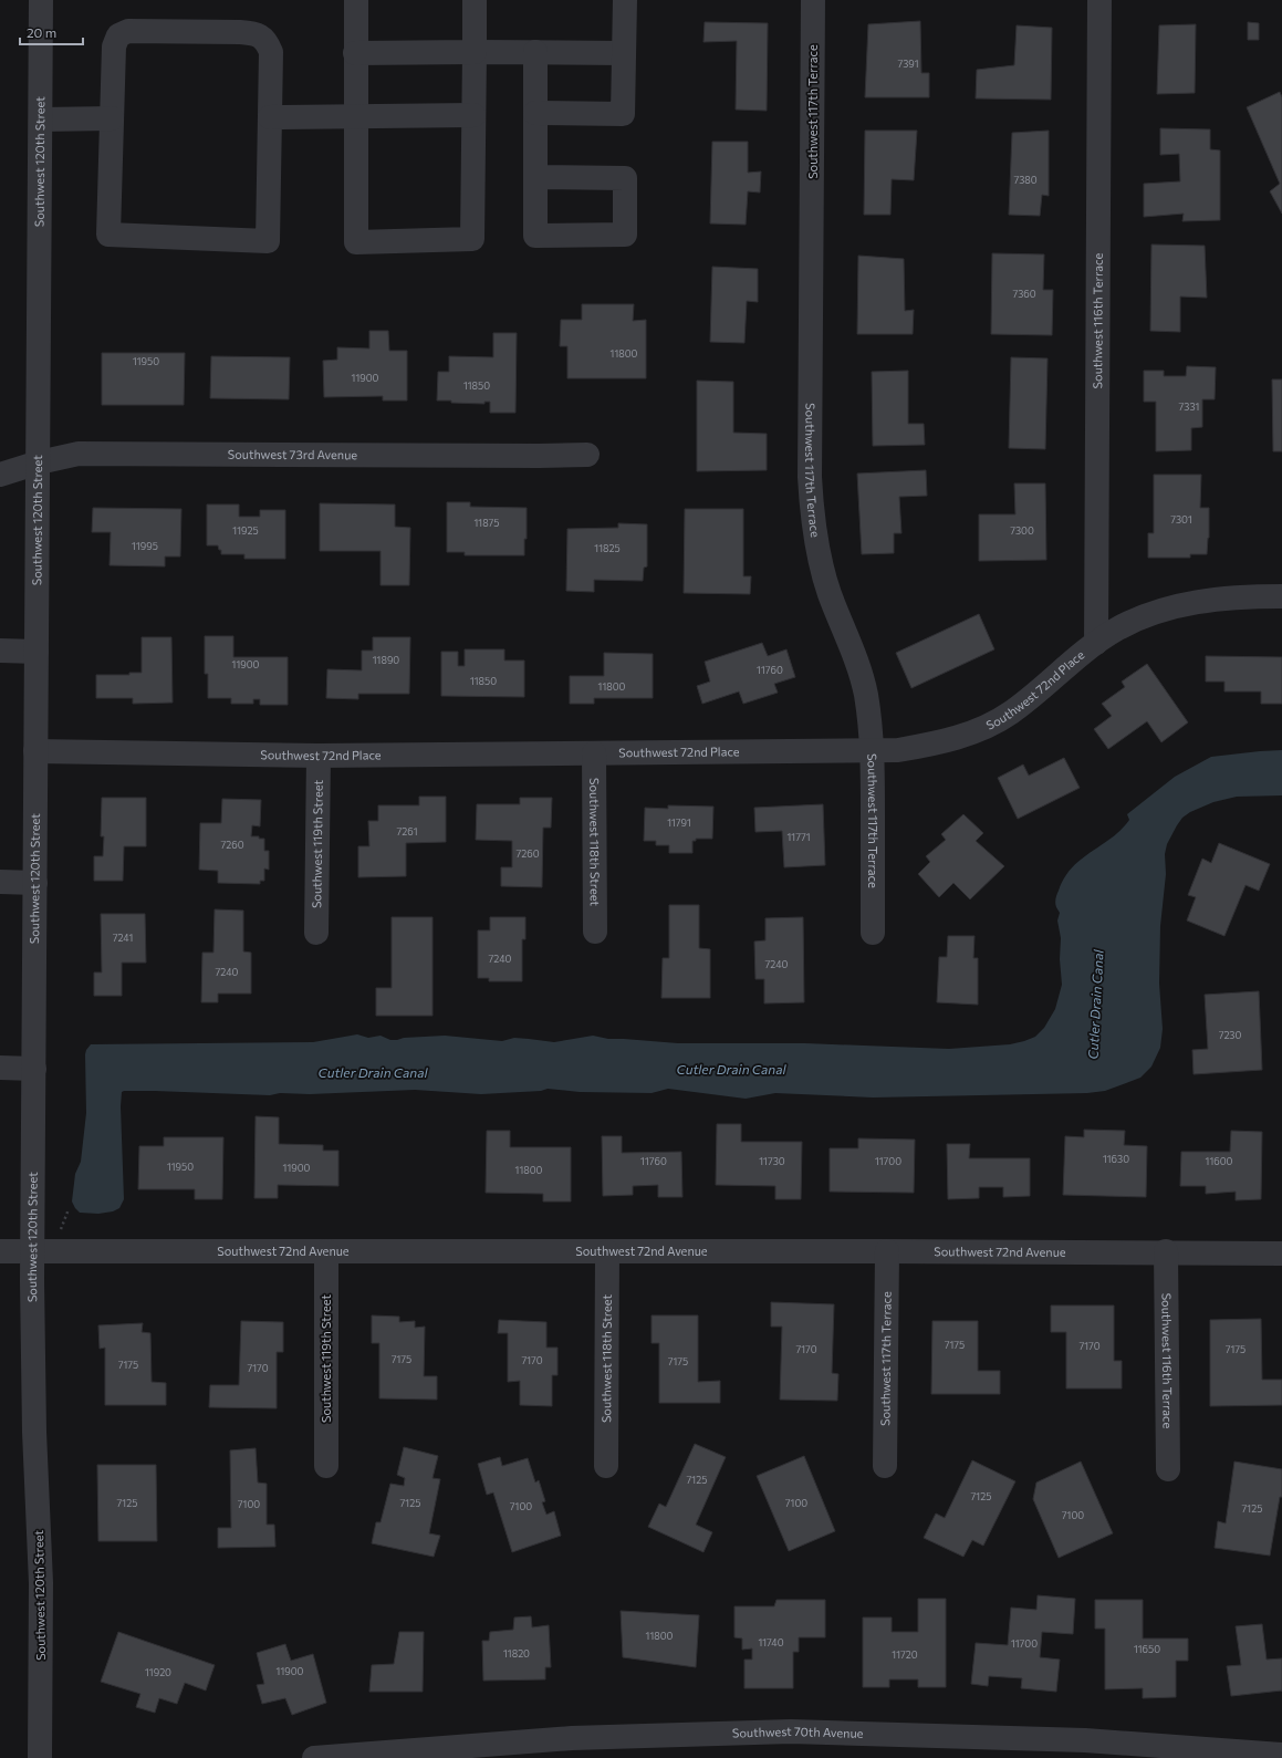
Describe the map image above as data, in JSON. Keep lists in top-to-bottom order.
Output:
{
  "streets": {
    "street": [
      "Southwest 117th Terrace",
      "Southwest 120th Street",
      "Southwest 116th Terrace",
      "Southwest 73rd Avenue",
      "Southwest 72nd Place",
      "Southwest 118th Street",
      "Southwest 119th Street",
      "Southwest 72nd Avenue",
      "Southwest 70th Avenue"
    ]
  },
  "crossings": [
    ["Southwest 117th Terrace", "Southwest 72nd Place"],
    ["Southwest 117th Terrace", "Southwest 72nd Avenue"],
    ["Southwest 120th Street", "Southwest 73rd Avenue"],
    ["Southwest 120th Street", "Southwest 72nd Place"],
    ["Southwest 120th Street", "Southwest 72nd Avenue"],
    ["Southwest 116th Terrace", "Southwest 72nd Place"],
    ["Southwest 116th Terrace", "Southwest 72nd Avenue"],
    ["Southwest 72nd Place", "Southwest 118th Street"],
    ["Southwest 72nd Place", "Southwest 119th Street"],
    ["Southwest 118th Street", "Southwest 72nd Avenue"],
    ["Southwest 119th Street", "Southwest 72nd Avenue"]
  ],
  "water": ["Cutler Drain Canal"],
  "house_numbers": [
    "7391",
    "7380",
    "7360",
    "11800",
    "11950",
    "11900",
    "11850",
    "7331",
    "7301",
    "11875",
    "11925",
    "7300",
    "11995",
    "11825",
    "11890",
    "11900",
    "11760",
    "11850",
    "11800",
    "11791",
    "7261",
    "11771",
    "7260",
    "7260",
    "7241",
    "7240",
    "7240",
    "7240",
    "7230",
    "11630",
    "11760",
    "11730",
    "11700",
    "11600",
    "11950",
    "11900",
    "11800",
    "7175",
    "7170",
    "7170",
    "7175",
    "7175",
    "7170",
    "7175",
    "7175",
    "7170",
    "7125",
    "7125",
    "7125",
    "7125",
    "7100",
    "7100",
    "7100",
    "7125",
    "7100",
    "11800",
    "11740",
    "11700",
    "11650",
    "11820",
    "11720",
    "11900",
    "11920"
  ],
  "scale_bar": "20 m"
}
